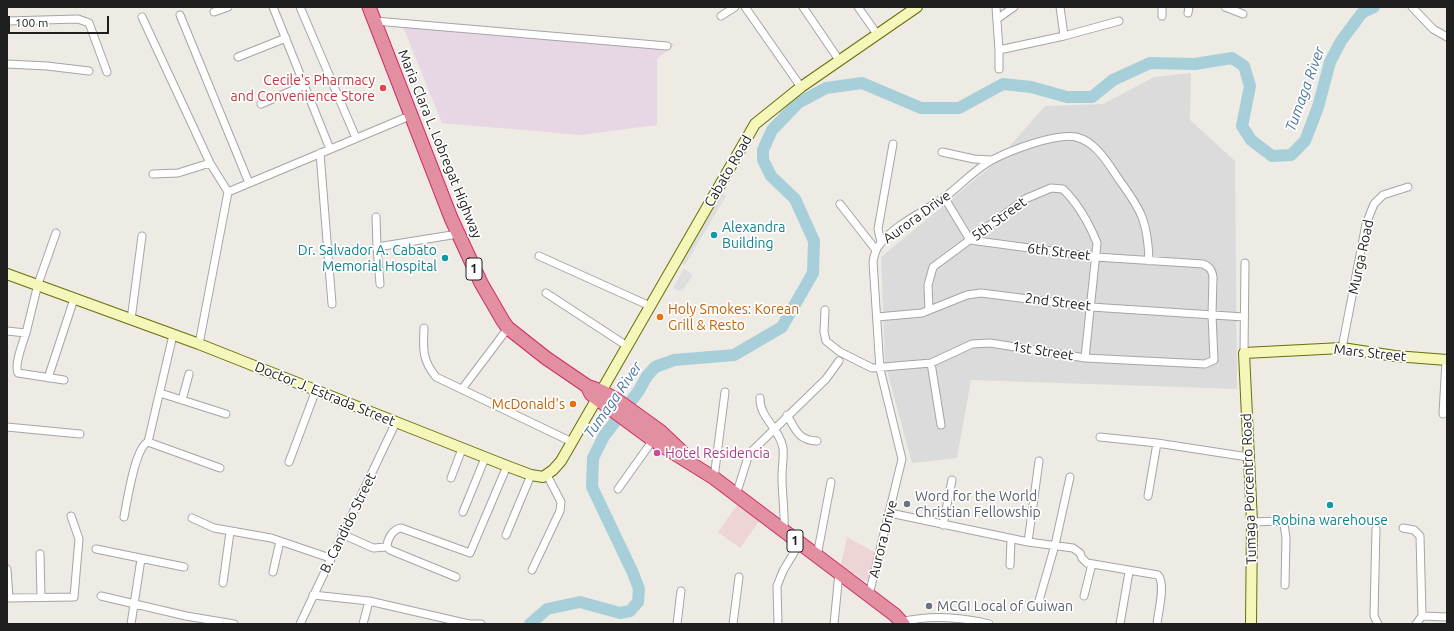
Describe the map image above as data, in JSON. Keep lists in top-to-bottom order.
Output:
{
  "streets": {
    "highway": ["Maria Clara L. Lobregat Highway", "1"],
    "street": [
      "Cabato Road",
      "Aurora Drive",
      "5th Street",
      "6th Street",
      "Murga Road",
      "2nd Street",
      "1st Street",
      "Mars Street",
      "Doctor J. Estrada Street",
      "Tumaga Porcentro Road",
      "B. Candido Street"
    ]
  },
  "crossings": [
    ["Maria Clara L. Lobregat Highway", "Cabato Road"],
    ["Maria Clara L. Lobregat Highway", "Aurora Drive"],
    ["Aurora Drive", "6th Street"],
    ["Aurora Drive", "2nd Street"],
    ["Aurora Drive", "1st Street"],
    ["5th Street", "6th Street"],
    ["5th Street", "2nd Street"],
    ["5th Street", "1st Street"],
    ["6th Street", "2nd Street"],
    ["6th Street", "1st Street"],
    ["Murga Road", "Mars Street"],
    ["2nd Street", "1st Street"],
    ["Mars Street", "Tumaga Porcentro Road"],
    ["Doctor J. Estrada Street", "B. Candido Street"]
  ],
  "water": ["Tumaga River"],
  "places": [
    "Cecile's Pharmacy and Convenience Store",
    "Alexandra Building",
    "Dr. Salvador A. Cabato Memorial Hospital",
    "Holy Smokes: Korean Grill & Resto",
    "McDonald's",
    "Hotel Residencia",
    "Word for the World Christian Fellowship",
    "Robina warehouse",
    "MCGI Local of Guiwan"
  ],
  "scale_bar": "100 m"
}
